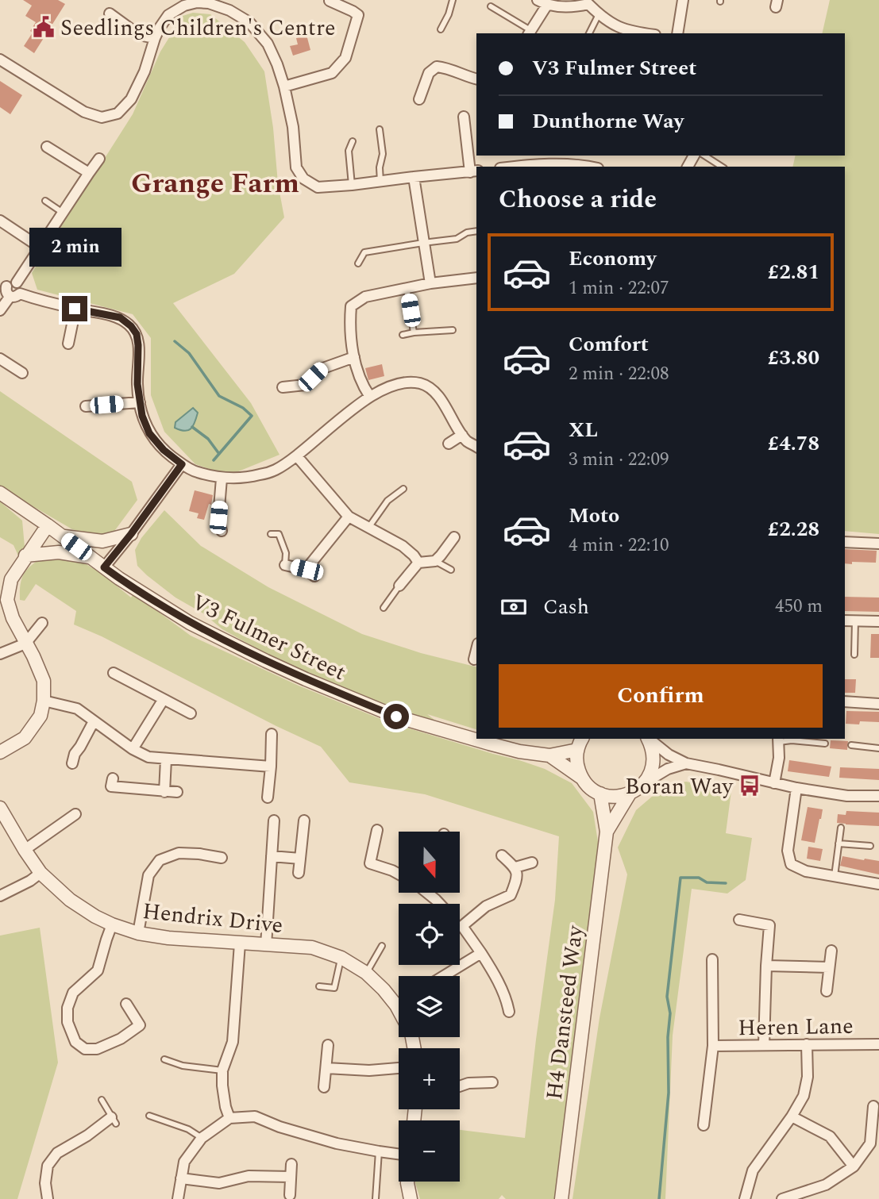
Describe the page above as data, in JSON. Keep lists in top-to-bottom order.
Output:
{
  "streets": {
    "street": [
      "V3 Fulmer Street",
      "Hendrix Drive",
      "H4 Dansteed Way",
      "Heren Lane"
    ]
  },
  "crossings": [
    ["V3 Fulmer Street", "H4 Dansteed Way"]
  ],
  "districts": ["Grange Farm"],
  "places": {
    "public building": ["Seedlings Children's Centre"],
    "bus stop": ["Boran Way"]
  },
  "north": "bottom",
  "page": {
    "banner": ["V3 Fulmer Street", "Dunthorne Way"],
    "heading": "Choose a ride",
    "bubble": "2 min",
    "list": [
      {
        "name": "Economy",
        "note": "1 min · 22:07",
        "value": "£2.81"
      },
      {
        "name": "Comfort",
        "note": "2 min · 22:08",
        "value": "£3.80"
      },
      {
        "name": "XL",
        "note": "3 min · 22:09",
        "value": "£4.78"
      },
      {
        "name": "Moto",
        "note": "4 min · 22:10",
        "value": "£2.28"
      }
    ],
    "pay": ["Cash", "450 m"],
    "buttons": "Confirm",
    "map_buttons": ["+", "−"]
  }
}
